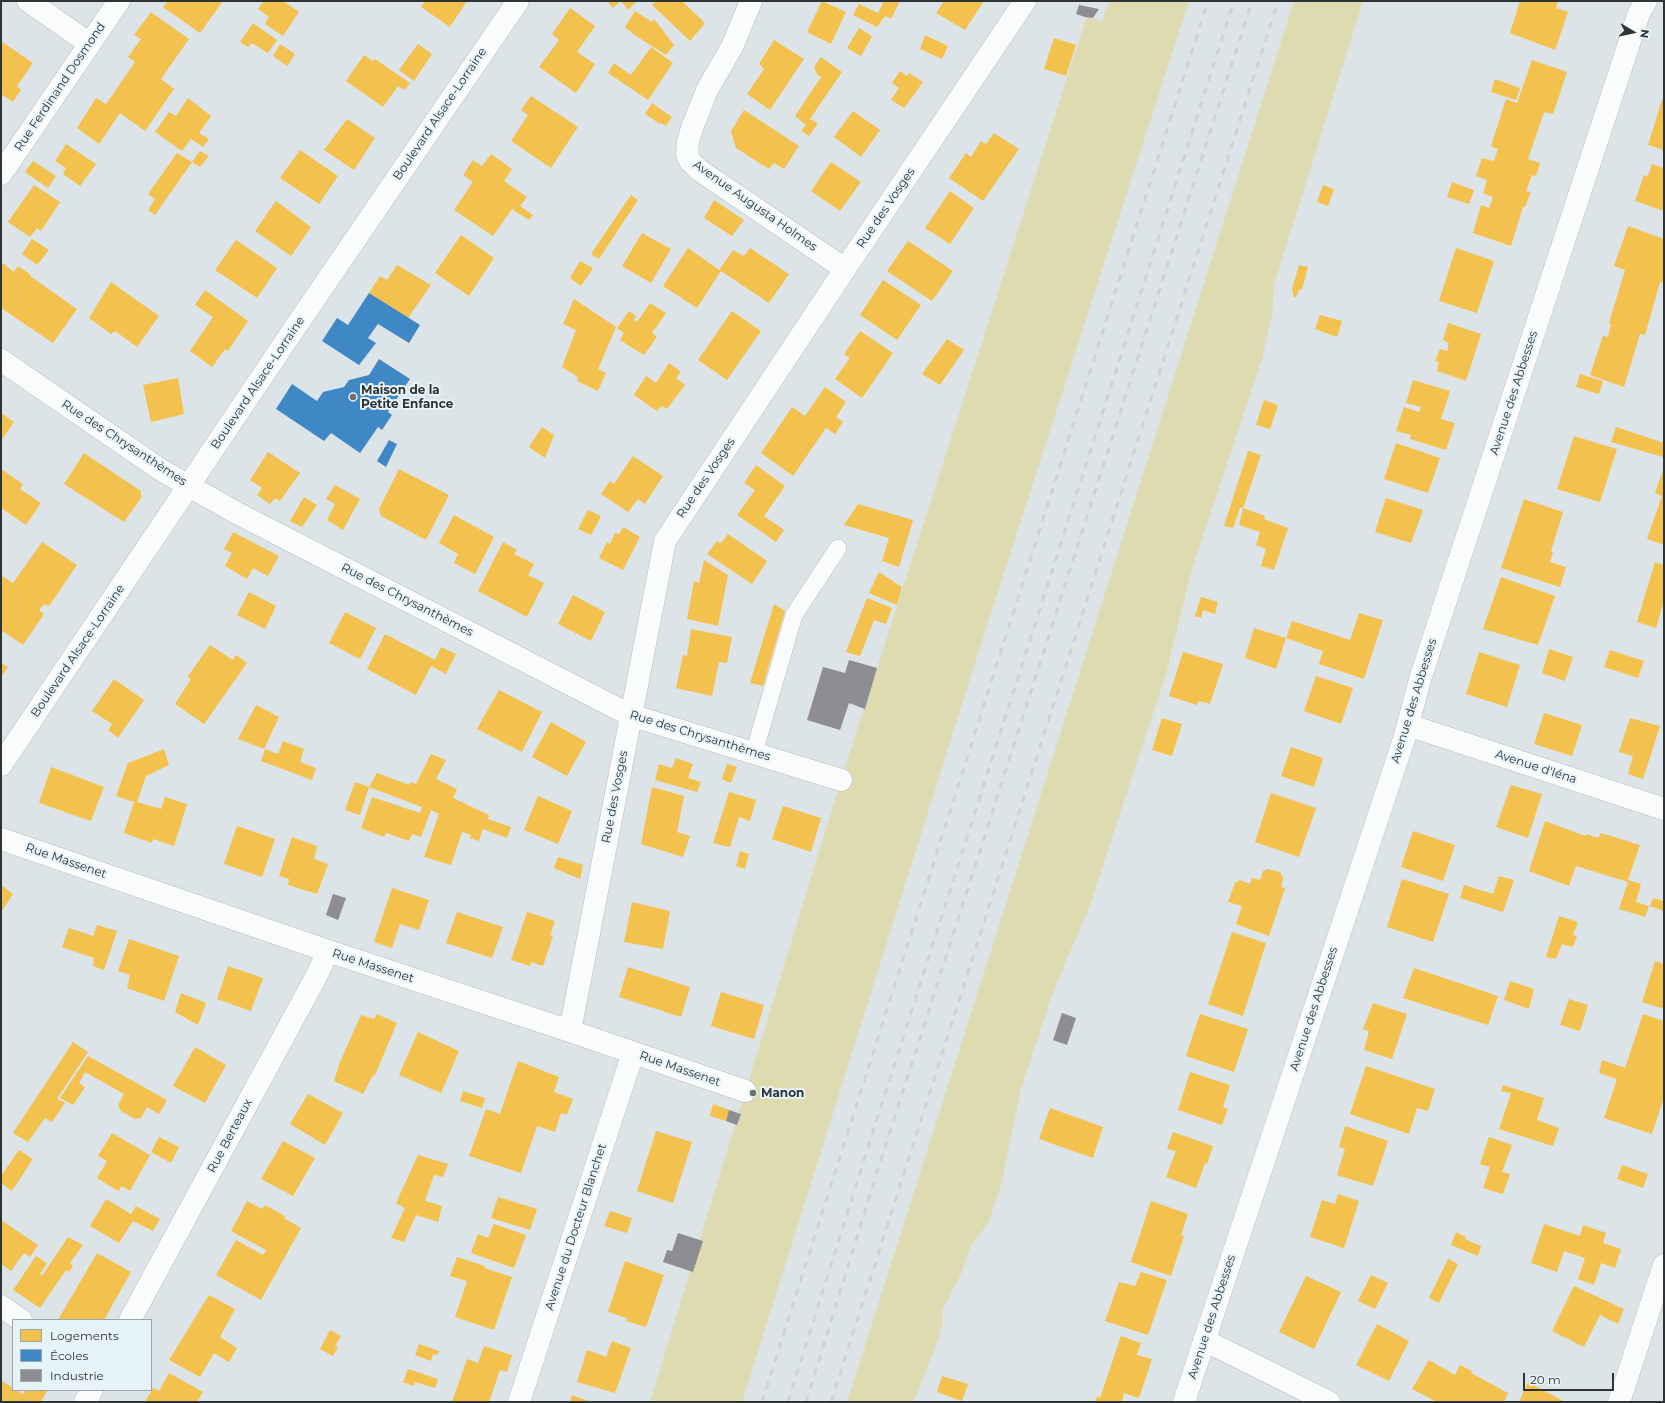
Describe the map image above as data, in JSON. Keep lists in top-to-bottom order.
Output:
{
  "streets": {
    "street": [
      "Rue Ferdinand Dosmond",
      "Boulevard Alsace-Lorraine",
      "Avenue Augusta Holmes",
      "Rue des Vosges",
      "Avenue des Abbesses",
      "Rue des Chrysanthèmes",
      "Avenue d'Iéna",
      "Rue Massenet",
      "Rue Berteaux",
      "Avenue du Docteur Blanchet"
    ]
  },
  "crossings": [
    ["Boulevard Alsace-Lorraine", "Rue des Chrysanthèmes"],
    ["Avenue Augusta Holmes", "Rue des Vosges"],
    ["Rue des Vosges", "Rue des Chrysanthèmes"],
    ["Rue des Vosges", "Rue Massenet"],
    ["Avenue des Abbesses", "Avenue d'Iéna"],
    ["Rue Massenet", "Rue Berteaux"],
    ["Rue Massenet", "Avenue du Docteur Blanchet"]
  ],
  "places": ["Maison de la Petite Enfance", "Manon"],
  "legend": ["Logements", "Écoles", "Industrie"],
  "scale_bar": "20 m",
  "north": "right"
}
